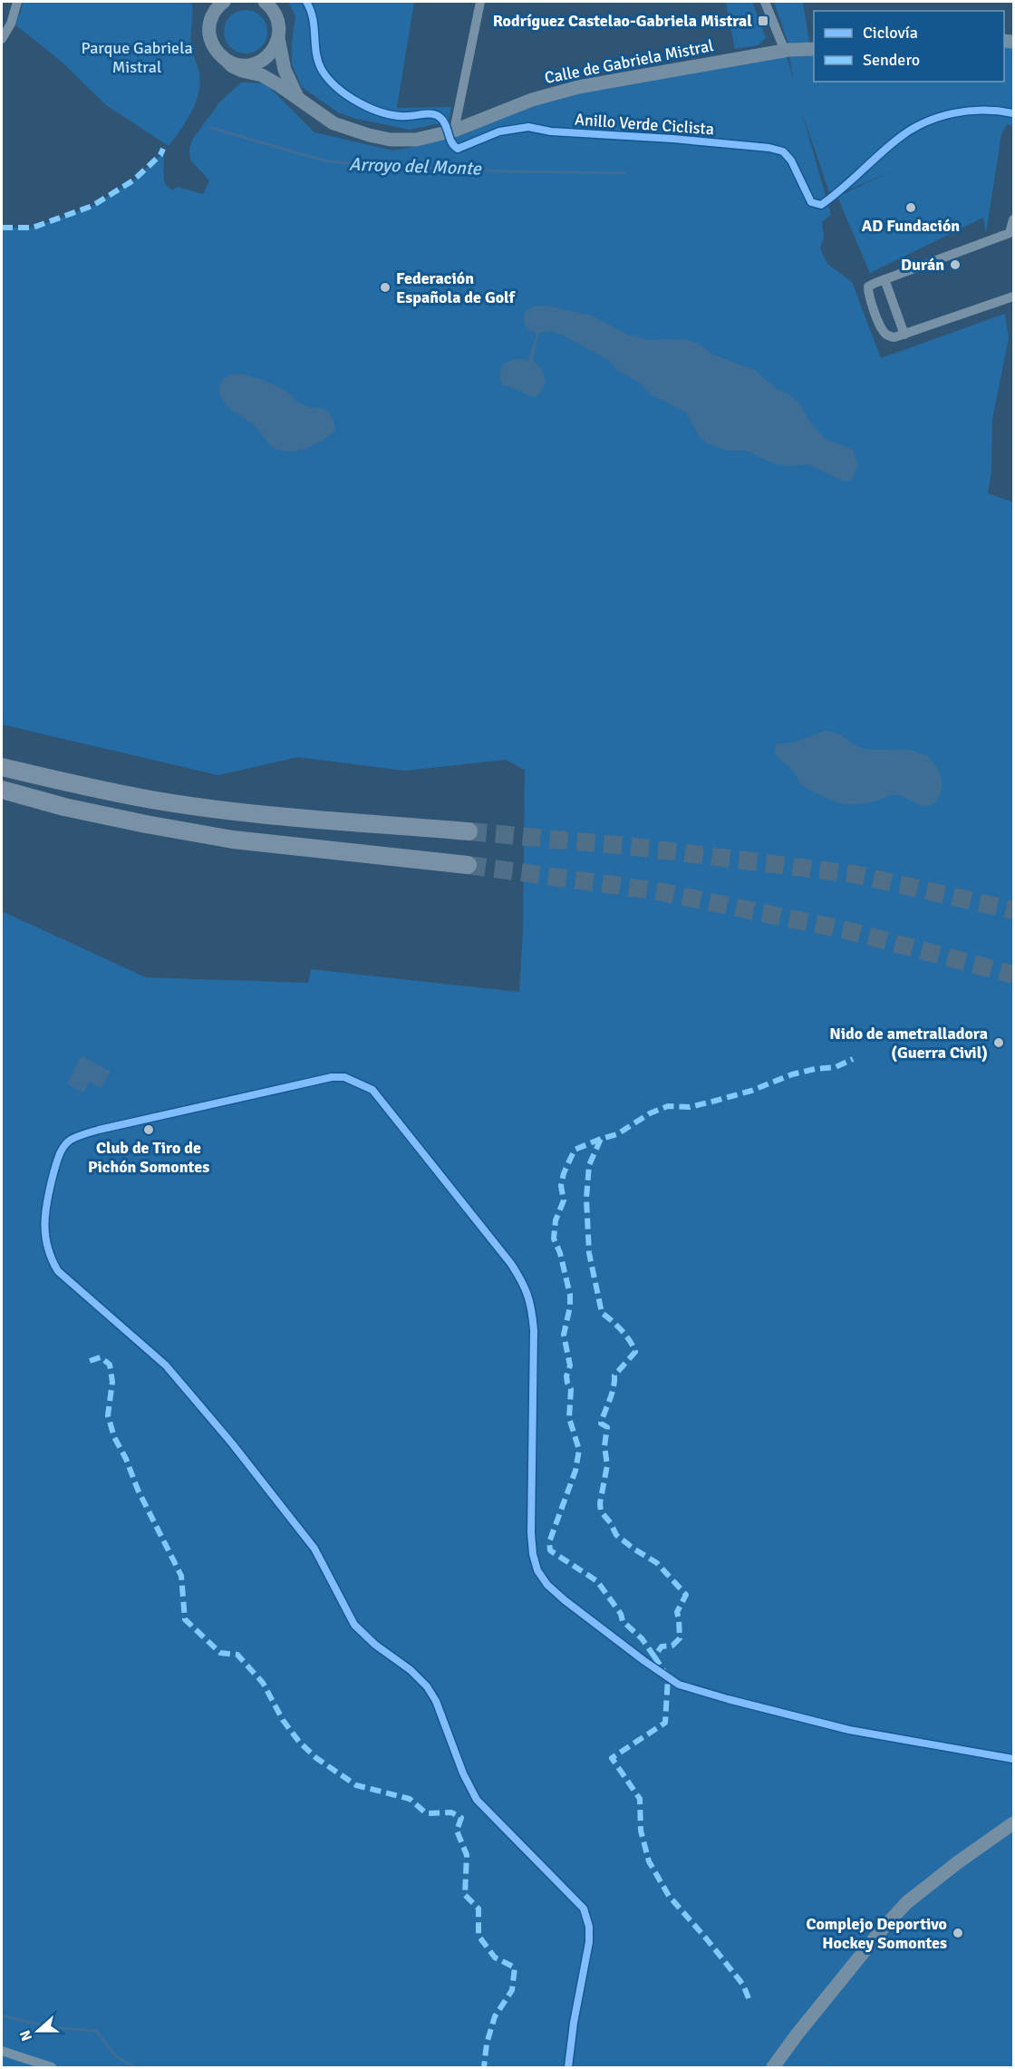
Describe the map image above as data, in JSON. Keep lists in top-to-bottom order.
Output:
{
  "streets": {
    "street": ["Calle de Gabriela Mistral"],
    "cycle path": ["Anillo Verde Ciclista"]
  },
  "water": ["Arroyo del Monte"],
  "parks": ["Parque Gabriela Mistral"],
  "places": {
    "transit": ["Rodríguez Castelao-Gabriela Mistral"],
    "other": [
      "AD Fundación",
      "Durán",
      "Federación Española de Golf",
      "Nido de ametralladora (Guerra Civil)",
      "Club de Tiro de Pichón Somontes",
      "Complejo Deportivo Hockey Somontes"
    ]
  },
  "legend": ["Ciclovía", "Sendero"],
  "north": "left"
}
